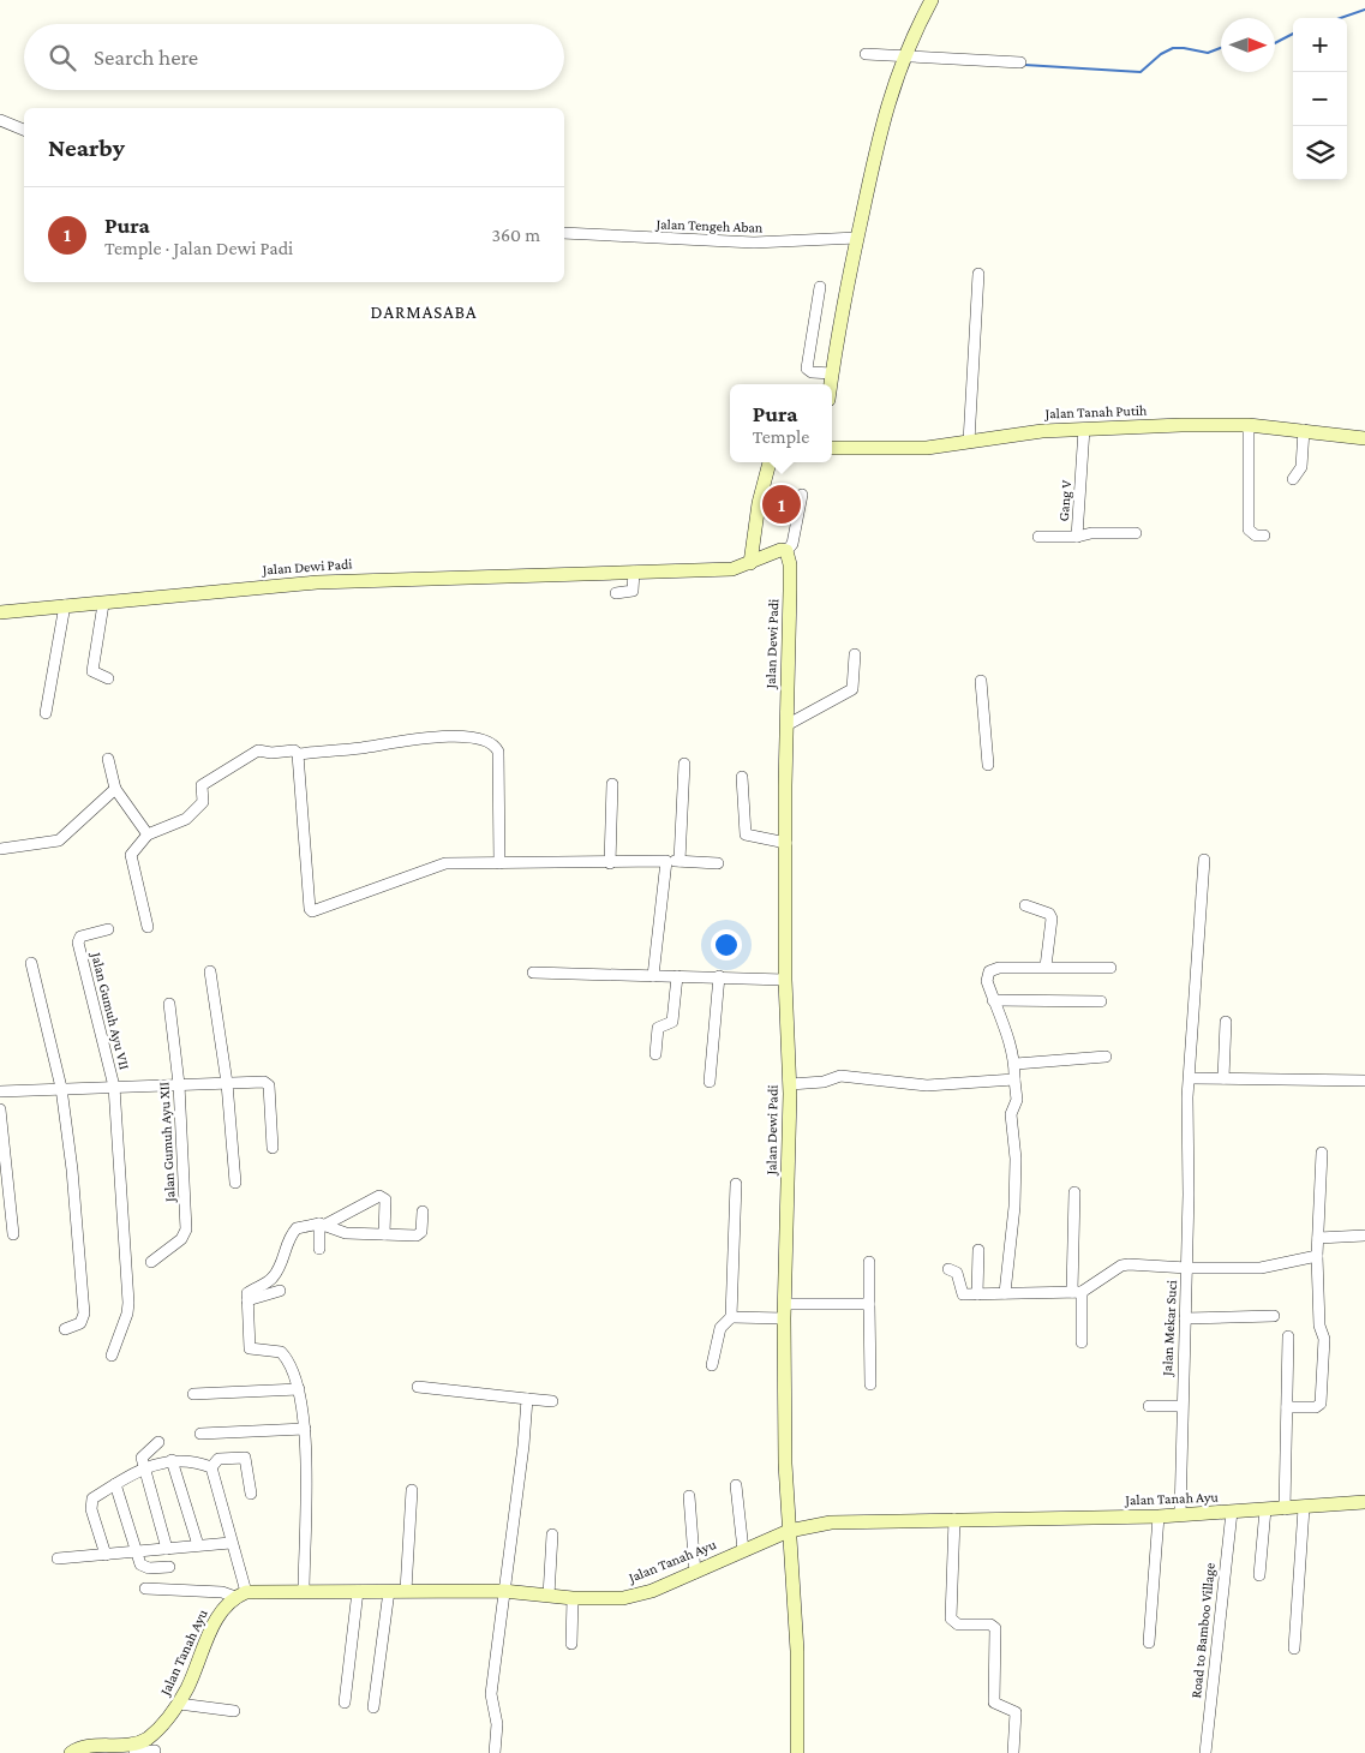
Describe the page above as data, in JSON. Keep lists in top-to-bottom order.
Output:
{
  "streets": {
    "street": [
      "Jalan Tengeh Aban",
      "Jalan Tanah Putih",
      "Gang V",
      "Jalan Dewi Padi",
      "Jalan Gumuh Ayu VII",
      "Jalan Gumuh Ayu XII",
      "Jalan Mekar Suci",
      "Jalan Tanah Ayu",
      "Road to Bamboo Village"
    ]
  },
  "crossings": [
    ["Jalan Tanah Putih", "Gang V"],
    ["Jalan Dewi Padi", "Jalan Tanah Ayu"],
    ["Jalan Mekar Suci", "Jalan Tanah Ayu"],
    ["Jalan Tanah Ayu", "Road to Bamboo Village"]
  ],
  "districts": ["DARMASABA"],
  "north": "right",
  "page": {
    "map_buttons": ["+", "−"],
    "search": "Search here",
    "heading": "Nearby",
    "list": [
      {
        "mark": "1",
        "name": "Pura",
        "note": "Temple · Jalan Dewi Padi",
        "value": "360 m"
      }
    ],
    "popup": ["Pura", "Temple"],
    "pins": "1"
  }
}
